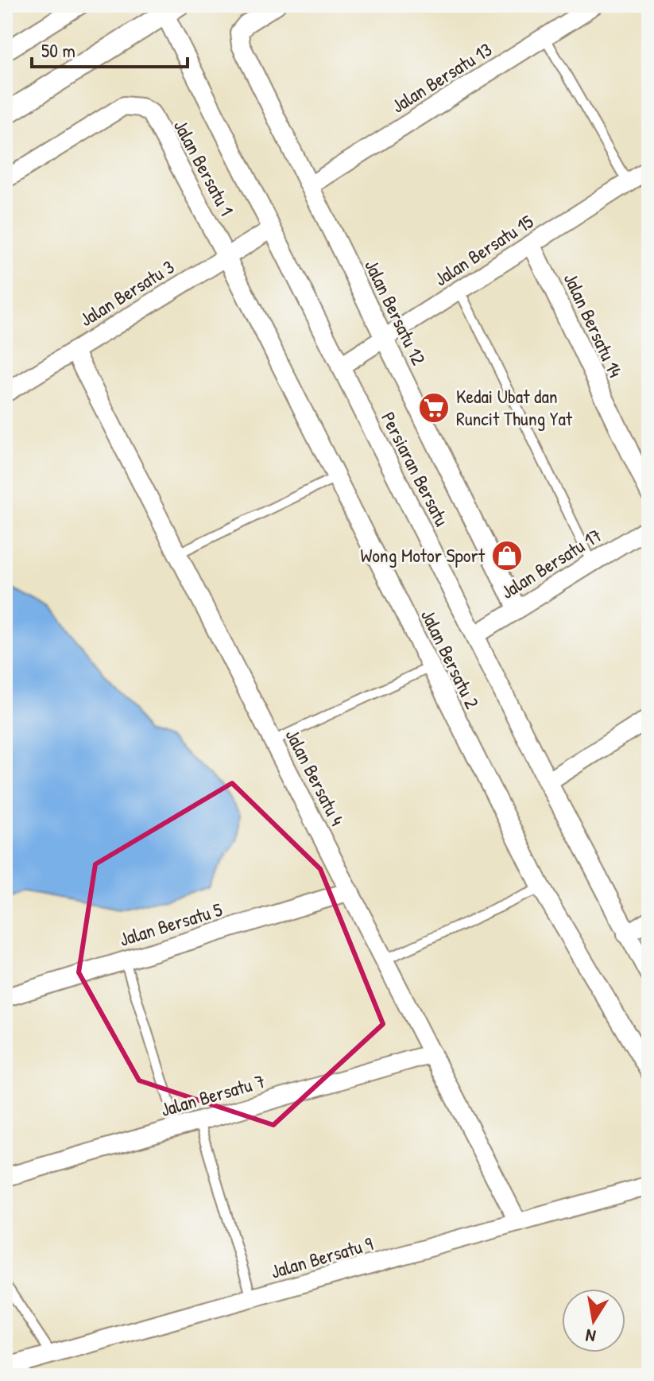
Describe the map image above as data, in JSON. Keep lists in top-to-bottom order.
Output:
{
  "streets": {
    "street": [
      "Jalan Bersatu 13",
      "Jalan Bersatu 1",
      "Jalan Bersatu 15",
      "Jalan Bersatu 3",
      "Jalan Bersatu 12",
      "Jalan Bersatu 14",
      "Persiaran Bersatu",
      "Jalan Bersatu 17",
      "Jalan Bersatu 2",
      "Jalan Bersatu 4",
      "Jalan Bersatu 5",
      "Jalan Bersatu 7",
      "Jalan Bersatu 9"
    ]
  },
  "crossings": [
    ["Jalan Bersatu 13", "Jalan Bersatu 12"],
    ["Jalan Bersatu 1", "Jalan Bersatu 3"],
    ["Jalan Bersatu 1", "Jalan Bersatu 2"],
    ["Jalan Bersatu 15", "Jalan Bersatu 12"],
    ["Jalan Bersatu 15", "Jalan Bersatu 14"],
    ["Jalan Bersatu 15", "Persiaran Bersatu"],
    ["Jalan Bersatu 3", "Persiaran Bersatu"],
    ["Jalan Bersatu 3", "Jalan Bersatu 2"],
    ["Jalan Bersatu 3", "Jalan Bersatu 4"],
    ["Jalan Bersatu 12", "Jalan Bersatu 17"],
    ["Persiaran Bersatu", "Jalan Bersatu 17"],
    ["Jalan Bersatu 4", "Jalan Bersatu 5"],
    ["Jalan Bersatu 4", "Jalan Bersatu 7"],
    ["Jalan Bersatu 4", "Jalan Bersatu 9"]
  ],
  "places": {
    "supermarket": ["Kedai Ubat dan Runcit Thung Yat"],
    "shop": ["Wong Motor Sport"]
  },
  "scale_bar": "50 m",
  "north": "bottom"
}
